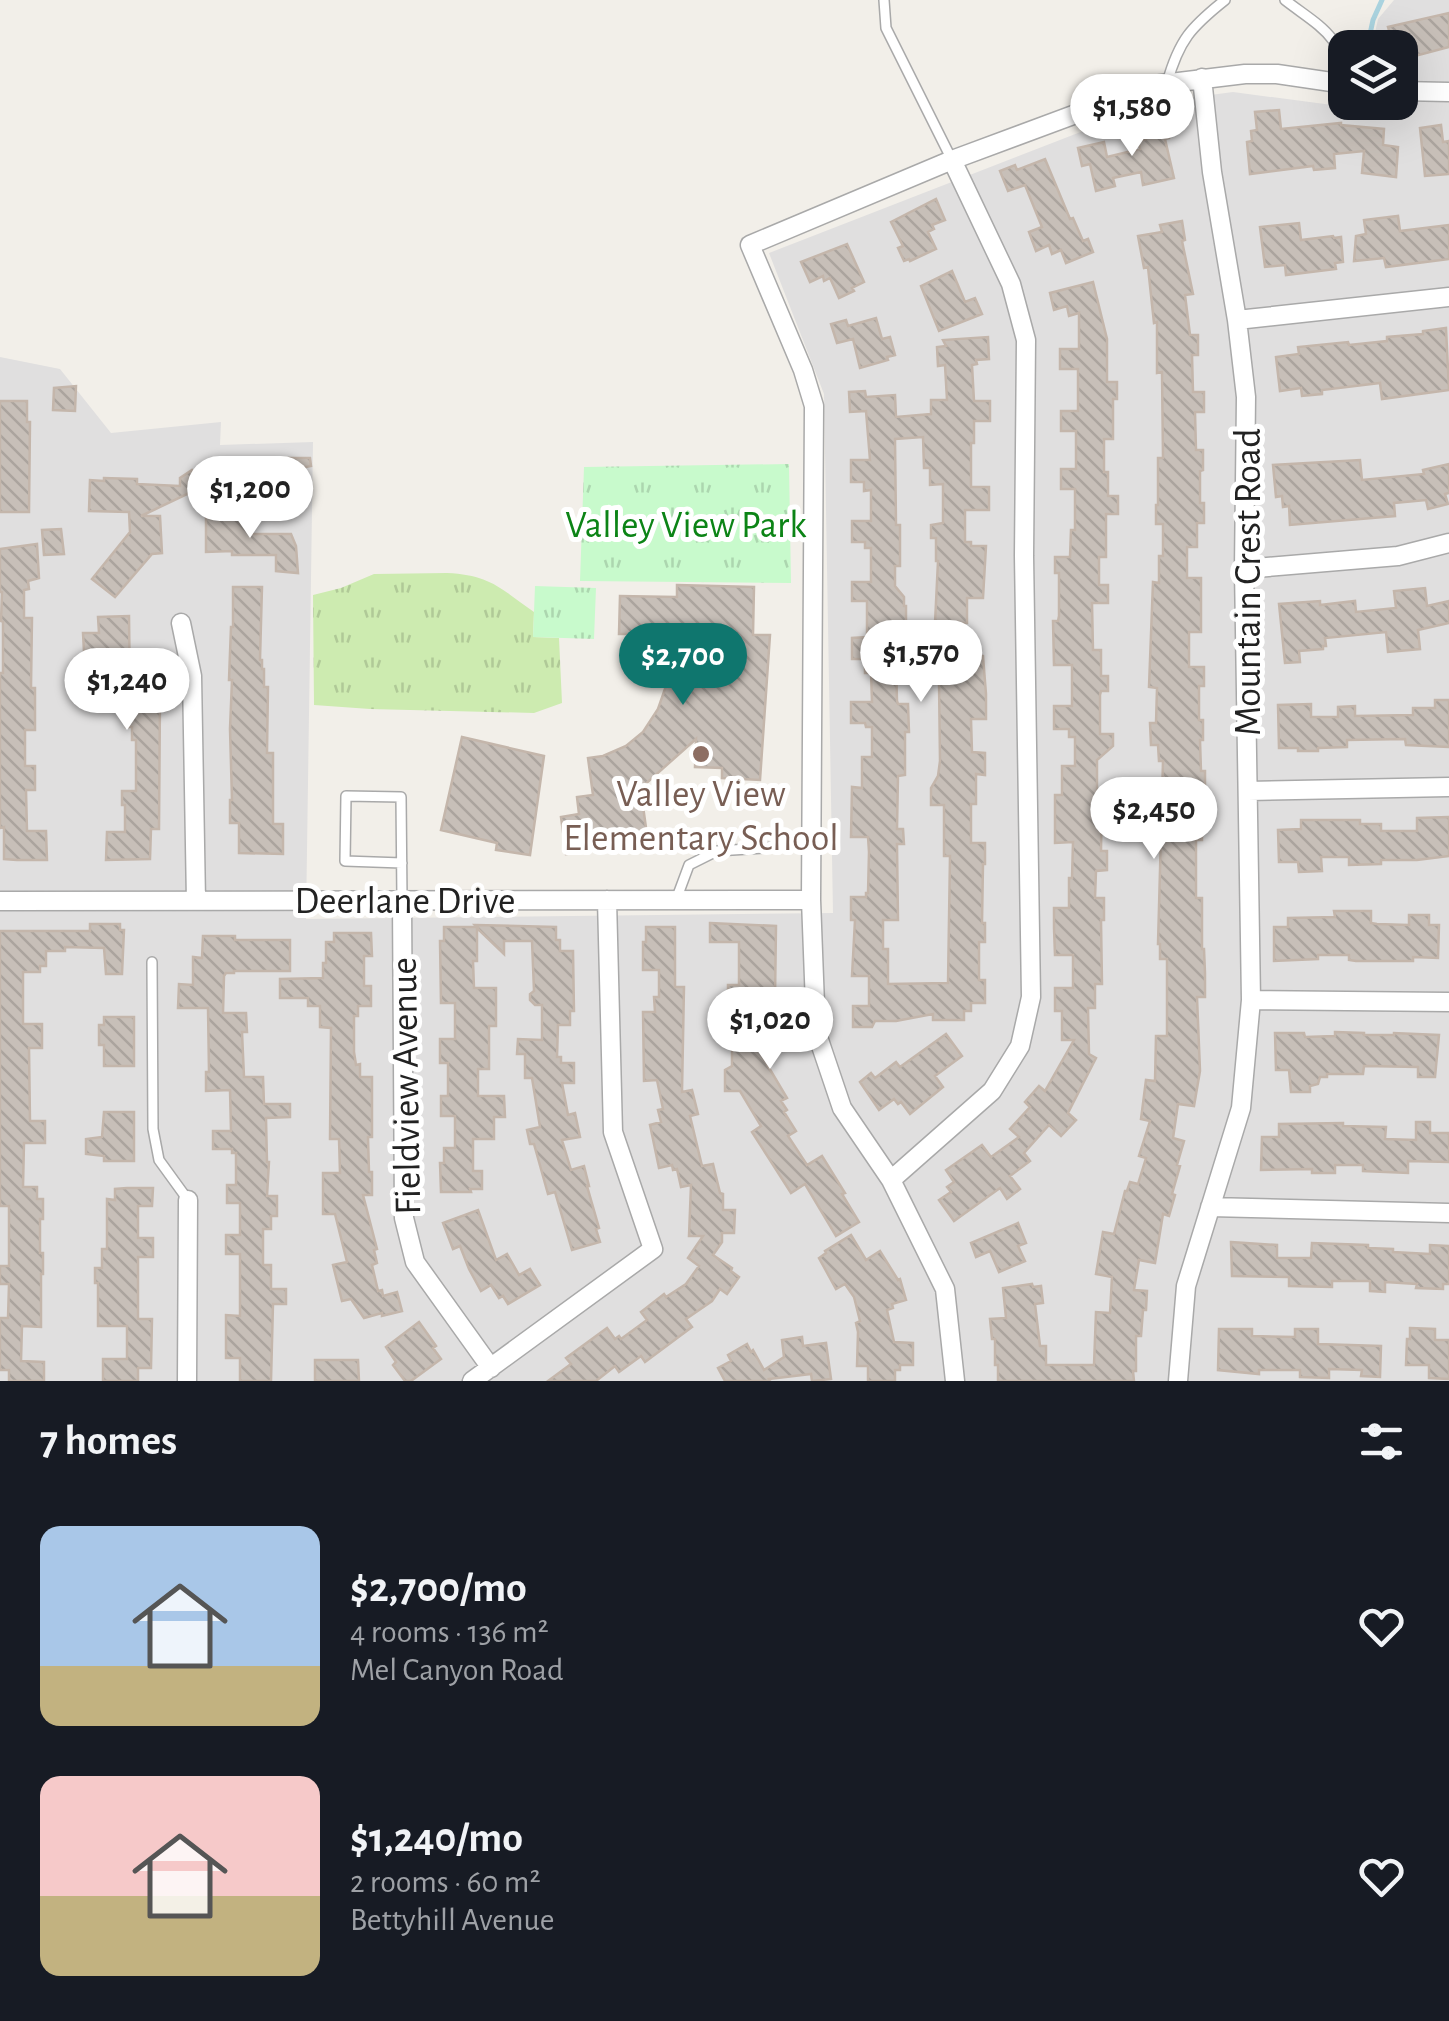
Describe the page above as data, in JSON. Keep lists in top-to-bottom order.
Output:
{
  "streets": {
    "street": ["Mountain Crest Road", "Deerlane Drive", "Fieldview Avenue"]
  },
  "crossings": [
    ["Deerlane Drive", "Fieldview Avenue"]
  ],
  "parks": ["Valley View Park"],
  "places": ["Valley View Elementary School"],
  "page": {
    "price": [
      "$1,580",
      "$1,200",
      "$1,570",
      "$2,700",
      "$1,240",
      "$2,450",
      "$1,020"
    ],
    "heading": "7 homes",
    "list": [
      {
        "name": "$2,700/mo",
        "note": "4 rooms · 136 m² · Mel Canyon Road"
      },
      {
        "name": "$1,240/mo",
        "note": "2 rooms · 60 m² · Bettyhill Avenue"
      }
    ]
  }
}
